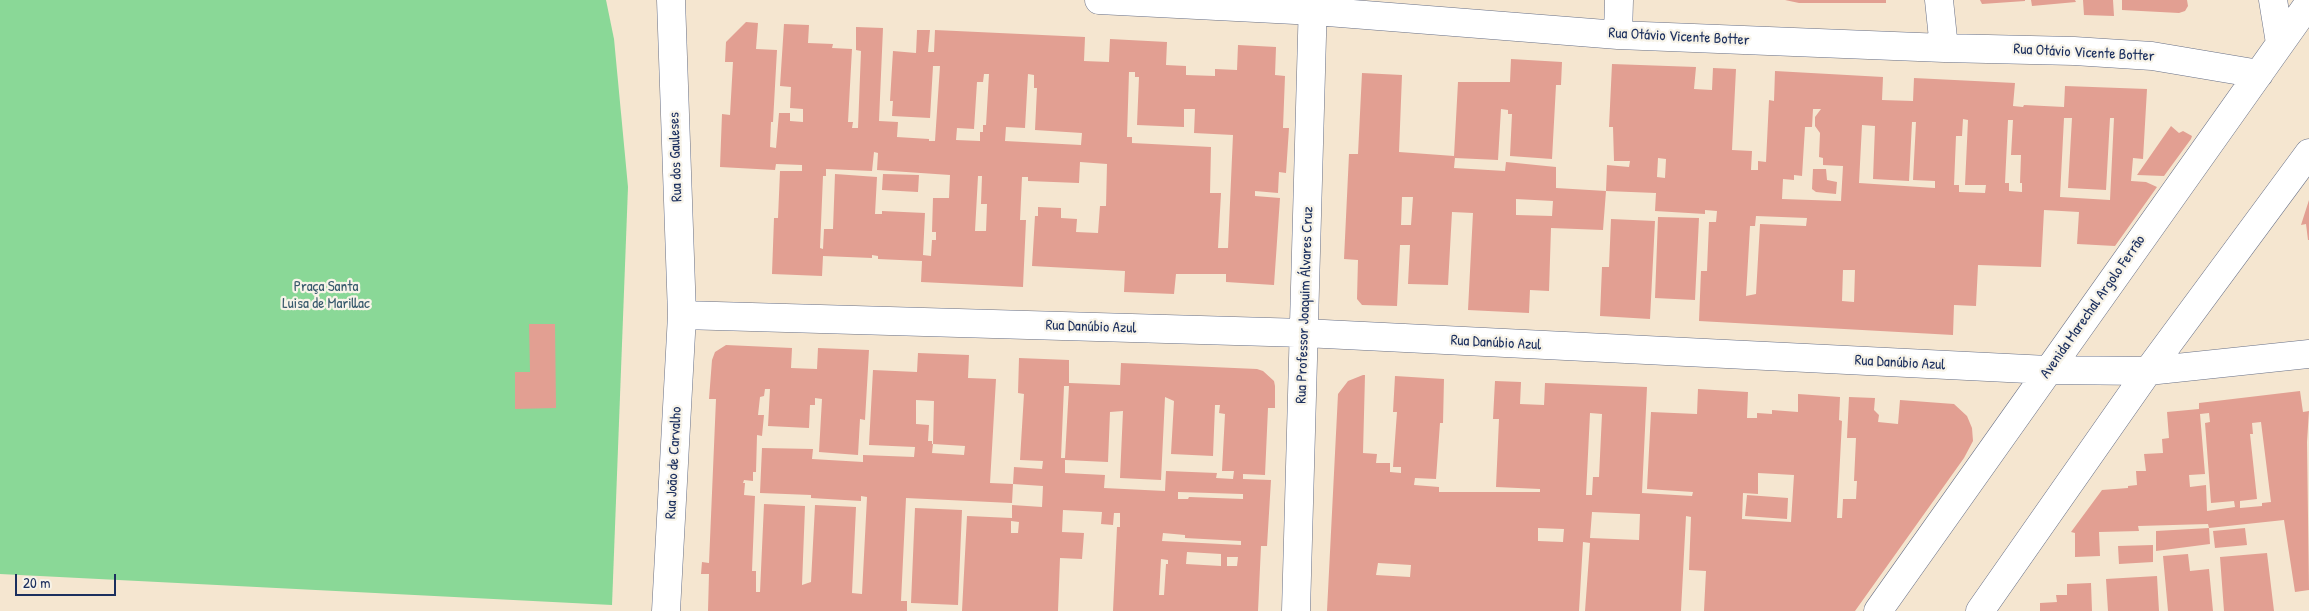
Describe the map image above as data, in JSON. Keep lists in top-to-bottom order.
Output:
{
  "streets": {
    "street": [
      "Rua Otávio Vicente Botter",
      "Rua dos Gauleses",
      "Rua Professor Joaquim Álvares Cruz",
      "Avenida Marechal Argolo Ferrão",
      "Rua Danúbio Azul",
      "Rua João de Carvalho"
    ]
  },
  "crossings": [
    ["Rua Otávio Vicente Botter", "Rua Professor Joaquim Álvares Cruz"],
    ["Rua Otávio Vicente Botter", "Avenida Marechal Argolo Ferrão"],
    ["Rua dos Gauleses", "Rua Danúbio Azul"],
    ["Rua dos Gauleses", "Rua João de Carvalho"],
    ["Rua Professor Joaquim Álvares Cruz", "Rua Danúbio Azul"],
    ["Avenida Marechal Argolo Ferrão", "Rua Danúbio Azul"],
    ["Rua Danúbio Azul", "Rua João de Carvalho"]
  ],
  "parks": ["Praça Santa Luisa de Marillac"],
  "scale_bar": "20 m"
}
